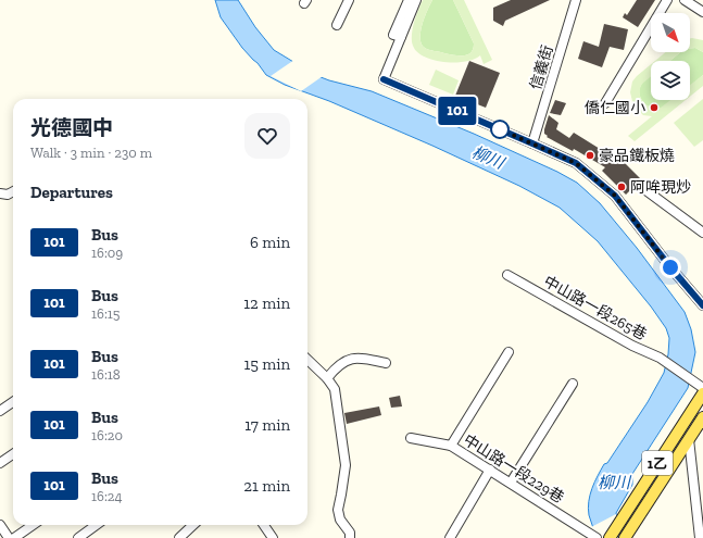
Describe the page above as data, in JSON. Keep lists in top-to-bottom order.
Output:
{
  "streets": {
    "main road": ["1乙"],
    "street": ["信義街", "中山路一段265巷", "中山路一段229巷"]
  },
  "crossings": [
    ["中山路一段265巷", "1乙"]
  ],
  "water": ["柳川"],
  "places": ["僑仁國小", "豪品鐵板燒", "阿哞現炒"],
  "lines": ["bus line 101"],
  "north": "bottom right",
  "page": {
    "on_map": "101",
    "heading": [
      ["光德國中", "Walk · 3 min · 230 m"],
      "Departures"
    ],
    "list": [
      {
        "mark": "101",
        "name": "Bus",
        "note": "16:09",
        "value": "6 min"
      },
      {
        "mark": "101",
        "name": "Bus",
        "note": "16:15",
        "value": "12 min"
      },
      {
        "mark": "101",
        "name": "Bus",
        "note": "16:18",
        "value": "15 min"
      },
      {
        "mark": "101",
        "name": "Bus",
        "note": "16:20",
        "value": "17 min"
      },
      {
        "mark": "101",
        "name": "Bus",
        "note": "16:24",
        "value": "21 min"
      }
    ]
  }
}
